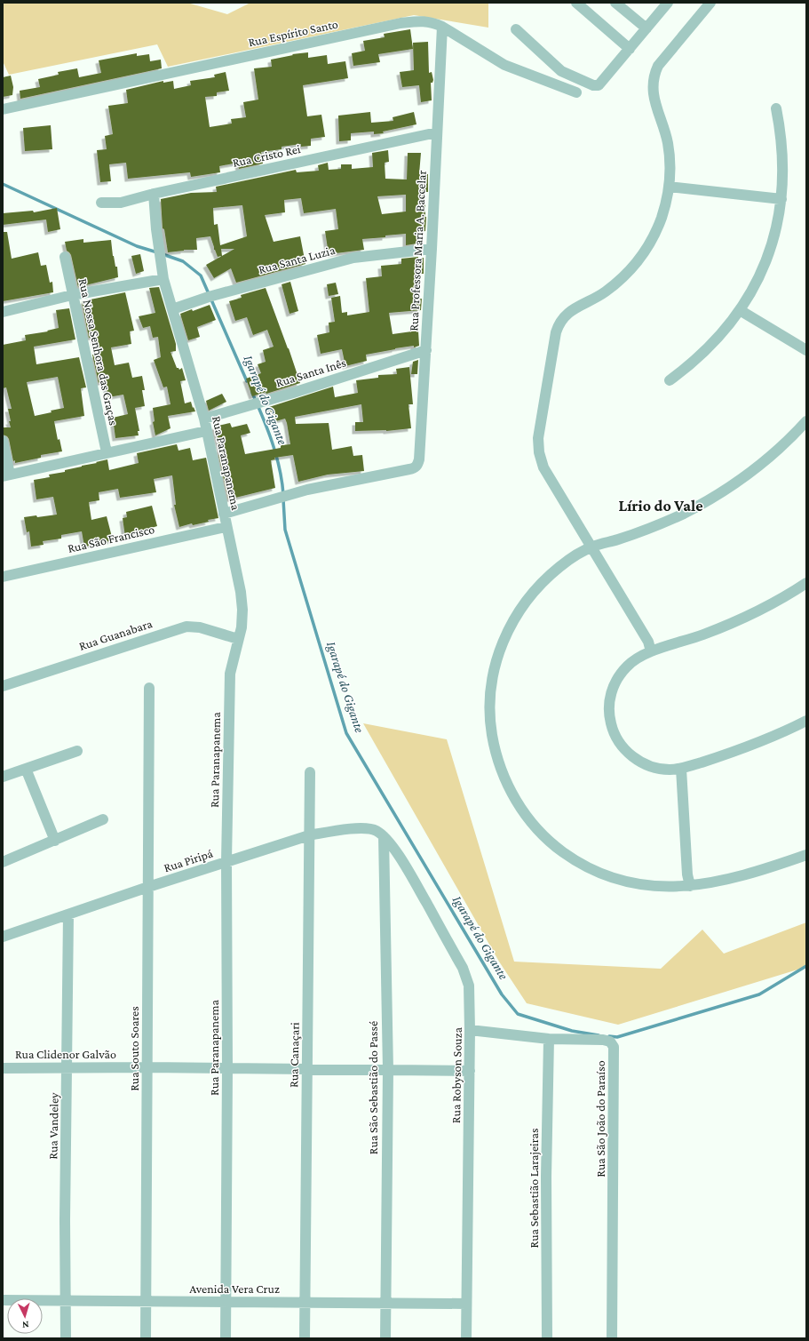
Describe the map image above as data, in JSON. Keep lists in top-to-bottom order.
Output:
{
  "streets": {
    "street": [
      "Rua Espírito Santo",
      "Rua Cristo Rei",
      "Rua Professora Maria A. Baccelar",
      "Rua Santa Luzia",
      "Rua Nossa Senhora das Graças",
      "Rua Santa Inês",
      "Rua Paranapanema",
      "Rua São Francisco",
      "Rua Guanabara",
      "Rua Piripá",
      "Rua Souto Soares",
      "Rua Clidenor Galvão",
      "Rua Canaçari",
      "Rua Robyson Souza",
      "Rua São Sebastião do Passé",
      "Rua São João do Paraíso",
      "Rua Vandeley",
      "Rua Sebastião Larajeiras",
      "Avenida Vera Cruz"
    ]
  },
  "crossings": [
    ["Rua Espírito Santo", "Rua Professora Maria A. Baccelar"],
    ["Rua Cristo Rei", "Rua Professora Maria A. Baccelar"],
    ["Rua Cristo Rei", "Rua Paranapanema"],
    ["Rua Professora Maria A. Baccelar", "Rua Santa Luzia"],
    ["Rua Professora Maria A. Baccelar", "Rua Santa Inês"],
    ["Rua Professora Maria A. Baccelar", "Rua Paranapanema"],
    ["Rua Santa Luzia", "Rua Paranapanema"],
    ["Rua Santa Inês", "Rua Paranapanema"],
    ["Rua Paranapanema", "Rua São Francisco"],
    ["Rua Paranapanema", "Rua Guanabara"],
    ["Rua Paranapanema", "Rua Piripá"],
    ["Rua Paranapanema", "Rua Clidenor Galvão"],
    ["Rua Paranapanema", "Avenida Vera Cruz"],
    ["Rua Piripá", "Rua Souto Soares"],
    ["Rua Piripá", "Rua Canaçari"],
    ["Rua Piripá", "Rua Robyson Souza"],
    ["Rua Piripá", "Rua São Sebastião do Passé"],
    ["Rua Piripá", "Rua Vandeley"],
    ["Rua Souto Soares", "Rua Clidenor Galvão"],
    ["Rua Souto Soares", "Avenida Vera Cruz"],
    ["Rua Clidenor Galvão", "Rua Canaçari"],
    ["Rua Clidenor Galvão", "Rua Robyson Souza"],
    ["Rua Clidenor Galvão", "Rua São Sebastião do Passé"],
    ["Rua Clidenor Galvão", "Rua Vandeley"],
    ["Rua Canaçari", "Avenida Vera Cruz"],
    ["Rua Robyson Souza", "Rua São Sebastião do Passé"],
    ["Rua Robyson Souza", "Rua São João do Paraíso"],
    ["Rua Robyson Souza", "Avenida Vera Cruz"],
    ["Rua São Sebastião do Passé", "Avenida Vera Cruz"],
    ["Rua São João do Paraíso", "Rua Sebastião Larajeiras"],
    ["Rua Vandeley", "Avenida Vera Cruz"]
  ],
  "districts": ["Lírio do Vale"],
  "water": ["Igarapé do Gigante"],
  "north": "bottom"
}
